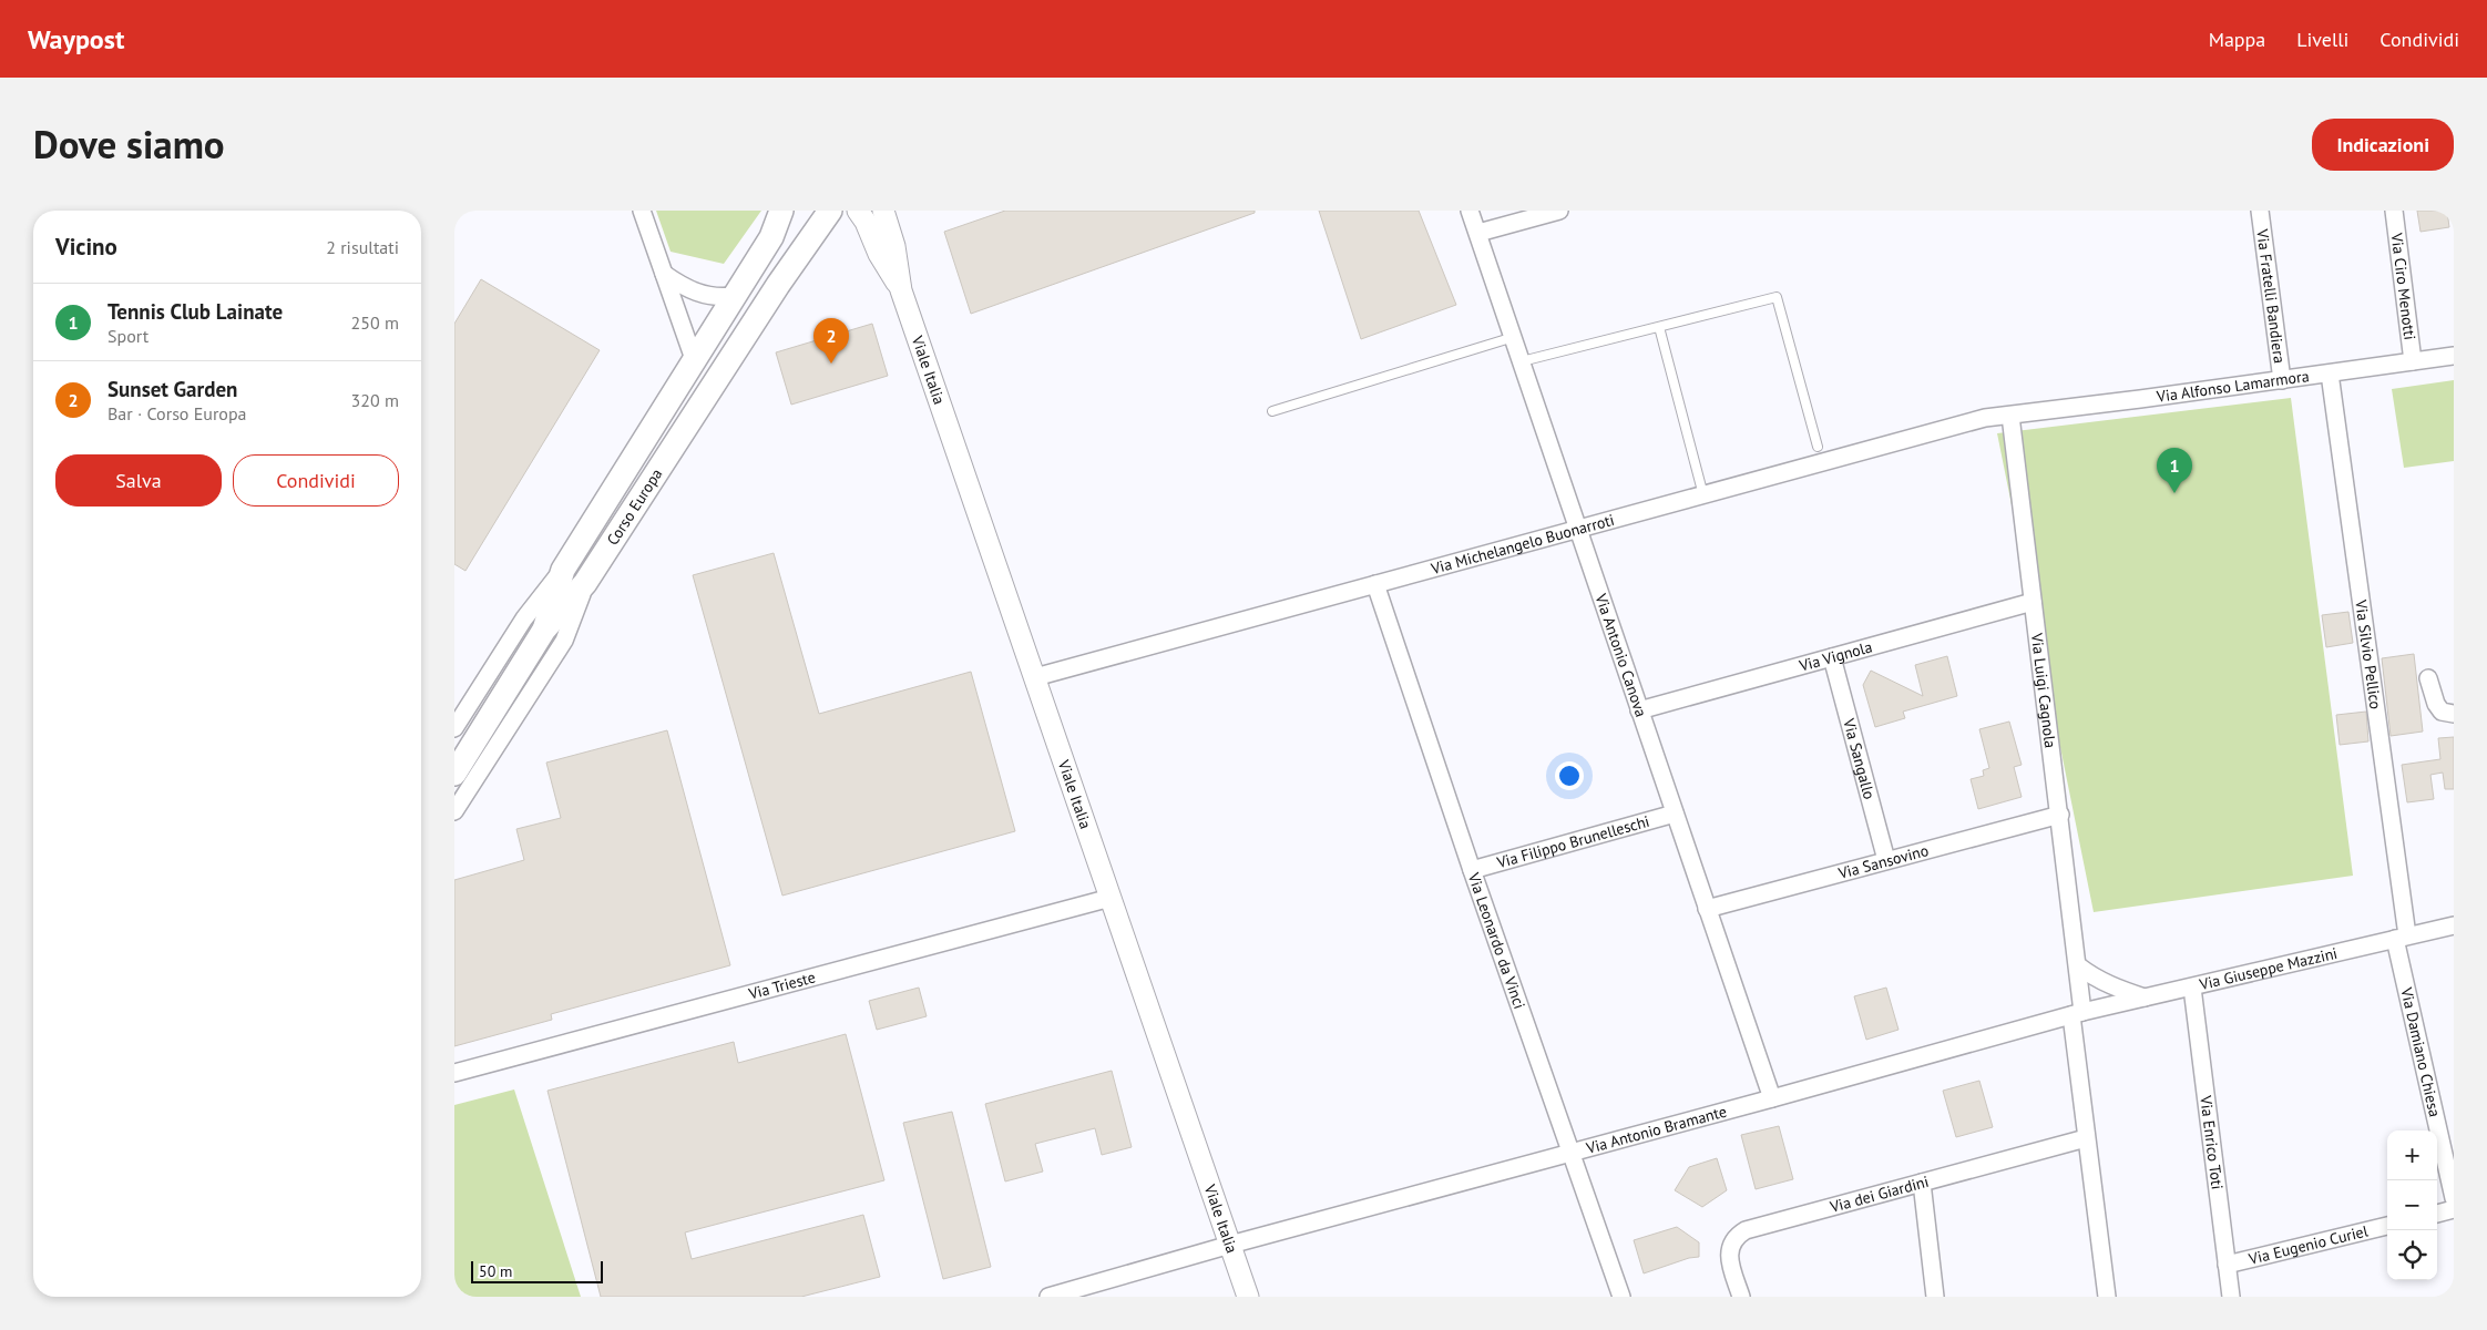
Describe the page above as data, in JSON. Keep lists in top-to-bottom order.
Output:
{
  "streets": {
    "main road": ["Corso Europa"],
    "street": [
      "Via Ciro Menotti",
      "Via Fratelli Bandiera",
      "Viale Italia",
      "Via Alfonso Lamarmora",
      "Via Michelangelo Buonarroti",
      "Via Antonio Canova",
      "Via Silvio Pellico",
      "Via Vignola",
      "Via Luigi Cagnola",
      "Via Sangallo",
      "Via Filippo Brunelleschi",
      "Via Sansovino",
      "Via Leonardo da Vinci",
      "Via Giuseppe Mazzini",
      "Via Trieste",
      "Via Damiano Chiesa",
      "Via Antonio Bramante",
      "Via Enrico Toti",
      "Via dei Giardini",
      "Via Eugenio Curiel"
    ]
  },
  "crossings": [
    ["Via Ciro Menotti", "Via Alfonso Lamarmora"],
    ["Via Fratelli Bandiera", "Via Alfonso Lamarmora"],
    ["Viale Italia", "Via Michelangelo Buonarroti"],
    ["Viale Italia", "Via Trieste"],
    ["Viale Italia", "Via Antonio Bramante"],
    ["Via Alfonso Lamarmora", "Via Michelangelo Buonarroti"],
    ["Via Alfonso Lamarmora", "Via Silvio Pellico"],
    ["Via Alfonso Lamarmora", "Via Luigi Cagnola"],
    ["Via Michelangelo Buonarroti", "Via Antonio Canova"],
    ["Via Michelangelo Buonarroti", "Via Luigi Cagnola"],
    ["Via Michelangelo Buonarroti", "Via Leonardo da Vinci"],
    ["Via Antonio Canova", "Via Vignola"],
    ["Via Antonio Canova", "Via Filippo Brunelleschi"],
    ["Via Antonio Canova", "Via Sansovino"],
    ["Via Antonio Canova", "Via Antonio Bramante"],
    ["Via Silvio Pellico", "Via Giuseppe Mazzini"],
    ["Via Silvio Pellico", "Via Damiano Chiesa"],
    ["Via Vignola", "Via Luigi Cagnola"],
    ["Via Vignola", "Via Sangallo"],
    ["Via Luigi Cagnola", "Via Sansovino"],
    ["Via Luigi Cagnola", "Via Giuseppe Mazzini"],
    ["Via Luigi Cagnola", "Via Antonio Bramante"],
    ["Via Luigi Cagnola", "Via dei Giardini"],
    ["Via Sangallo", "Via Sansovino"],
    ["Via Filippo Brunelleschi", "Via Leonardo da Vinci"],
    ["Via Leonardo da Vinci", "Via Antonio Bramante"],
    ["Via Giuseppe Mazzini", "Via Damiano Chiesa"],
    ["Via Giuseppe Mazzini", "Via Antonio Bramante"],
    ["Via Giuseppe Mazzini", "Via Enrico Toti"],
    ["Via Enrico Toti", "Via Eugenio Curiel"]
  ],
  "scale_bar": "50 m",
  "page": {
    "header": "Waypost",
    "nav": ["Mappa", "Livelli", "Condividi"],
    "title": "Dove siamo",
    "buttons": [
      "Indicazioni",
      ["Salva", "Condividi"]
    ],
    "heading": ["Vicino", "2 risultati"],
    "list": [
      {
        "mark": "1",
        "name": "Tennis Club Lainate",
        "note": "Sport",
        "value": "250 m"
      },
      {
        "mark": "2",
        "name": "Sunset Garden",
        "note": "Bar · Corso Europa",
        "value": "320 m"
      }
    ],
    "pins": ["2", "1"],
    "map_buttons": ["+", "−"],
    "scale": "50 m"
  }
}
